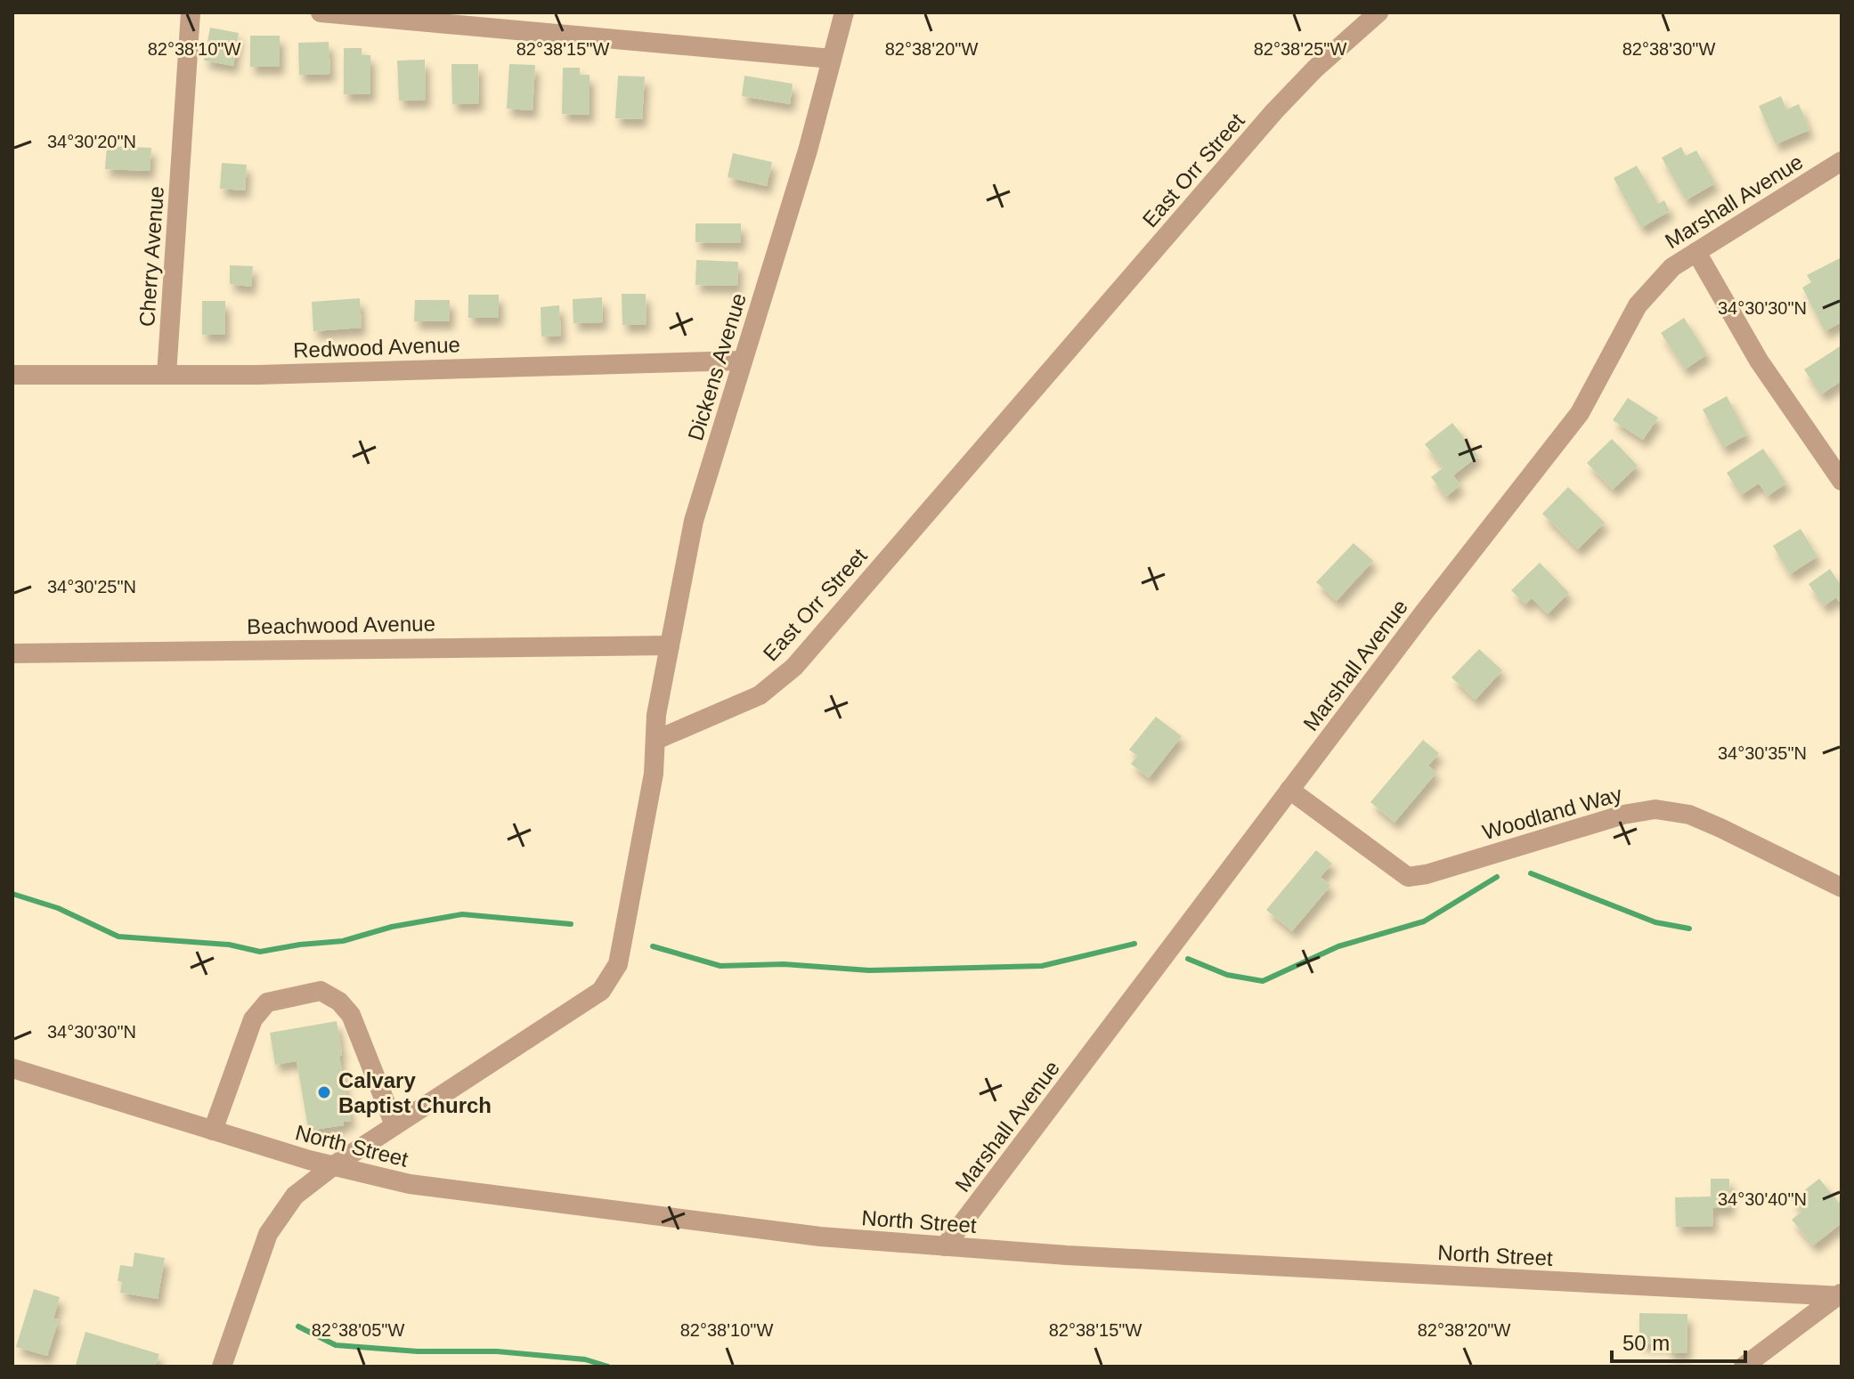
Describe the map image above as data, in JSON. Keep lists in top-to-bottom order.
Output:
{
  "streets": {
    "street": [
      "East Orr Street",
      "Marshall Avenue",
      "Cherry Avenue",
      "Redwood Avenue",
      "Dickens Avenue",
      "Beachwood Avenue",
      "Woodland Way",
      "North Street"
    ]
  },
  "crossings": [
    ["East Orr Street", "Dickens Avenue"],
    ["Marshall Avenue", "Woodland Way"],
    ["Marshall Avenue", "North Street"],
    ["Cherry Avenue", "Redwood Avenue"],
    ["Redwood Avenue", "Dickens Avenue"],
    ["Dickens Avenue", "Beachwood Avenue"]
  ],
  "places": ["Calvary Baptist Church"],
  "scale_bar": "50 m",
  "coordinates": [
    "82°38'10\"W",
    "82°38'15\"W",
    "82°38'20\"W",
    "82°38'25\"W",
    "82°38'30\"W",
    "34°30'20\"N",
    "34°30'30\"N",
    "34°30'25\"N",
    "34°30'35\"N",
    "34°30'40\"N",
    "82°38'05\"W"
  ]
}
